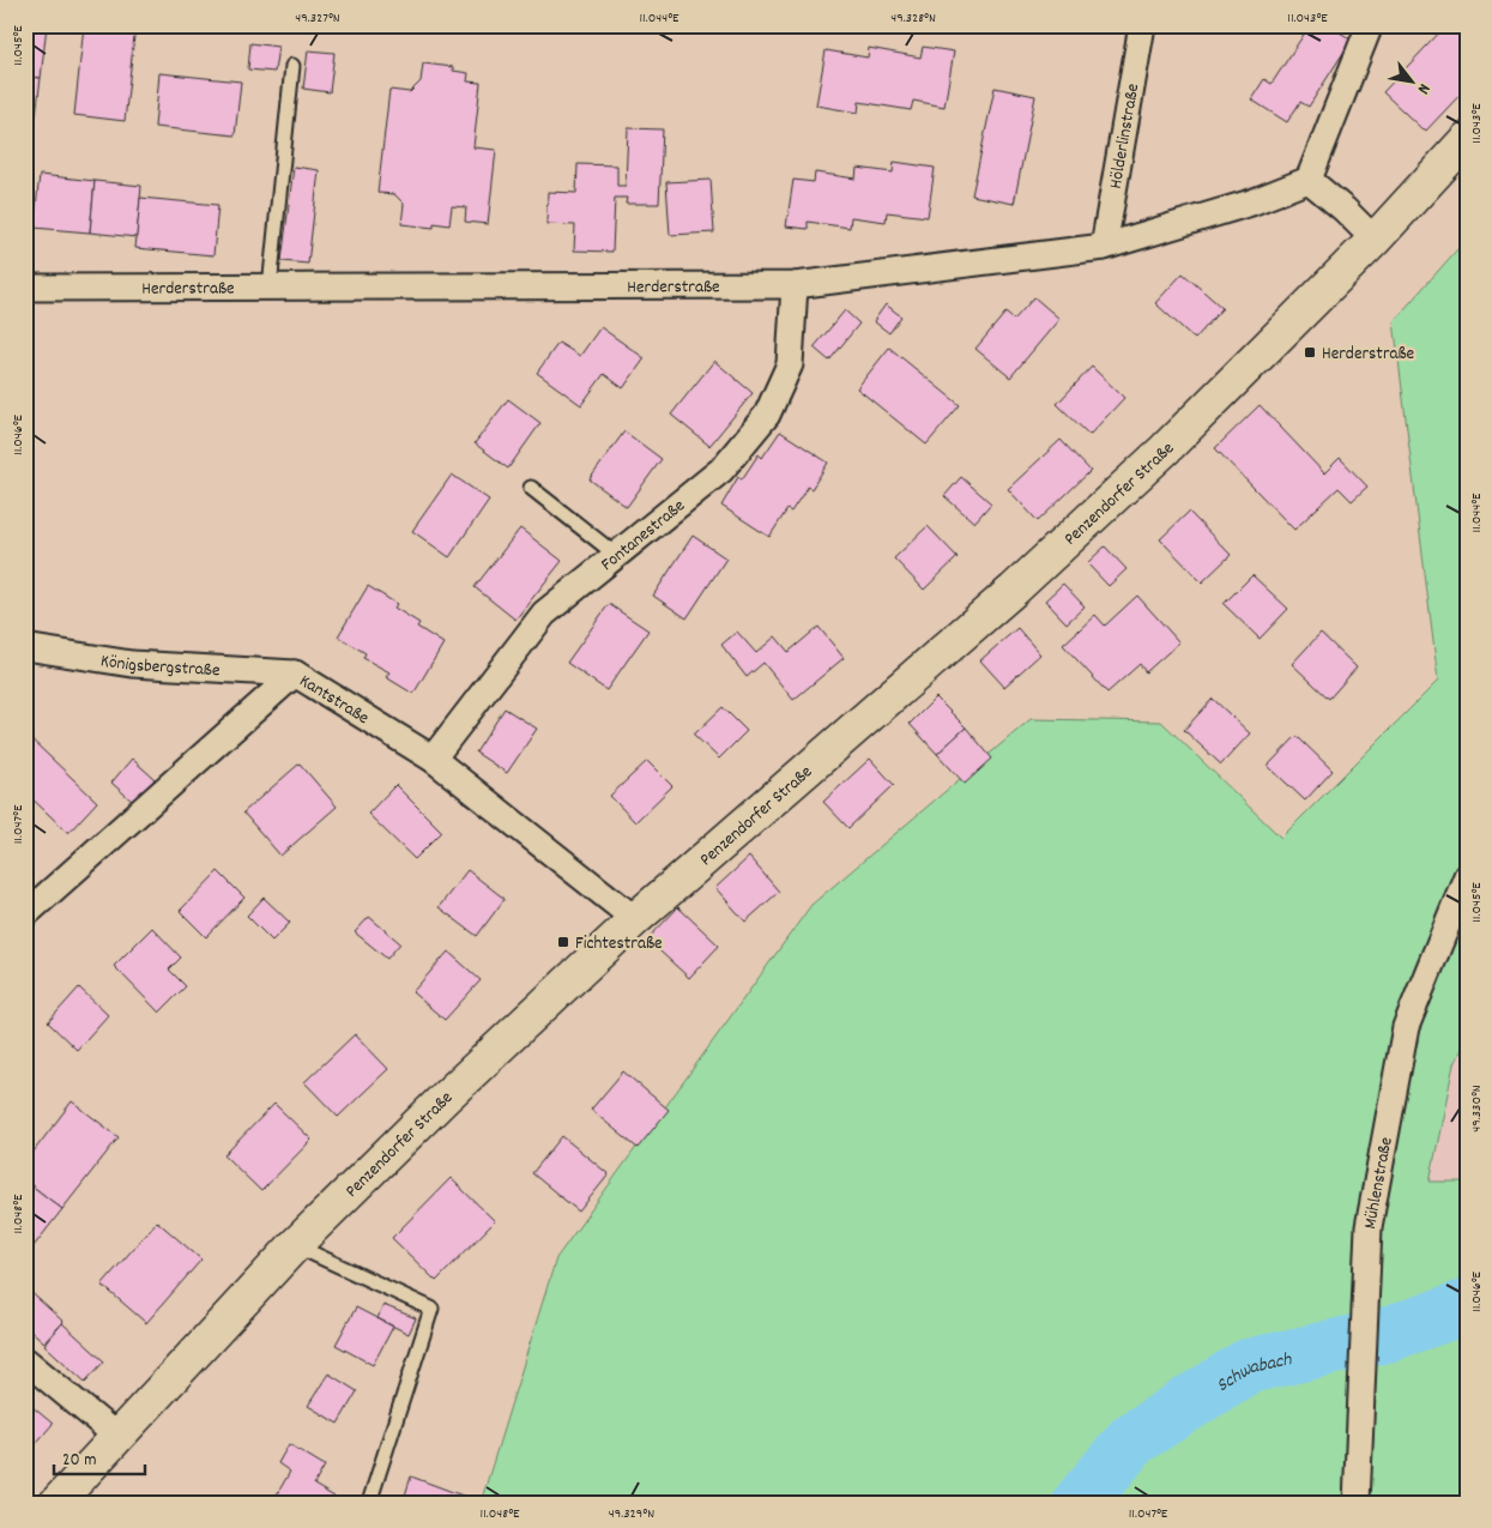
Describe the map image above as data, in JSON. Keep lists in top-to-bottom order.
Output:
{
  "streets": {
    "main road": ["Penzendorfer Straße"],
    "street": [
      "Hölderlinstraße",
      "Herderstraße",
      "Fontanestraße",
      "Königsbergstraße",
      "Kantstraße",
      "Mühlenstraße"
    ]
  },
  "crossings": [
    ["Hölderlinstraße", "Herderstraße"],
    ["Herderstraße", "Fontanestraße"],
    ["Penzendorfer Straße", "Kantstraße"],
    ["Fontanestraße", "Kantstraße"],
    ["Königsbergstraße", "Kantstraße"]
  ],
  "water": ["Schwabach"],
  "places": {
    "transit": ["Herderstraße", "Fichtestraße"]
  },
  "scale_bar": "20 m",
  "north": "bottom right",
  "coordinates": [
    "49.327°N",
    "11.044°E",
    "49.328°N",
    "11.043°E",
    "11.045°E",
    "11.046°E",
    "11.047°E",
    "49.330°N",
    "11.048°E",
    "49.329°N"
  ]
}
